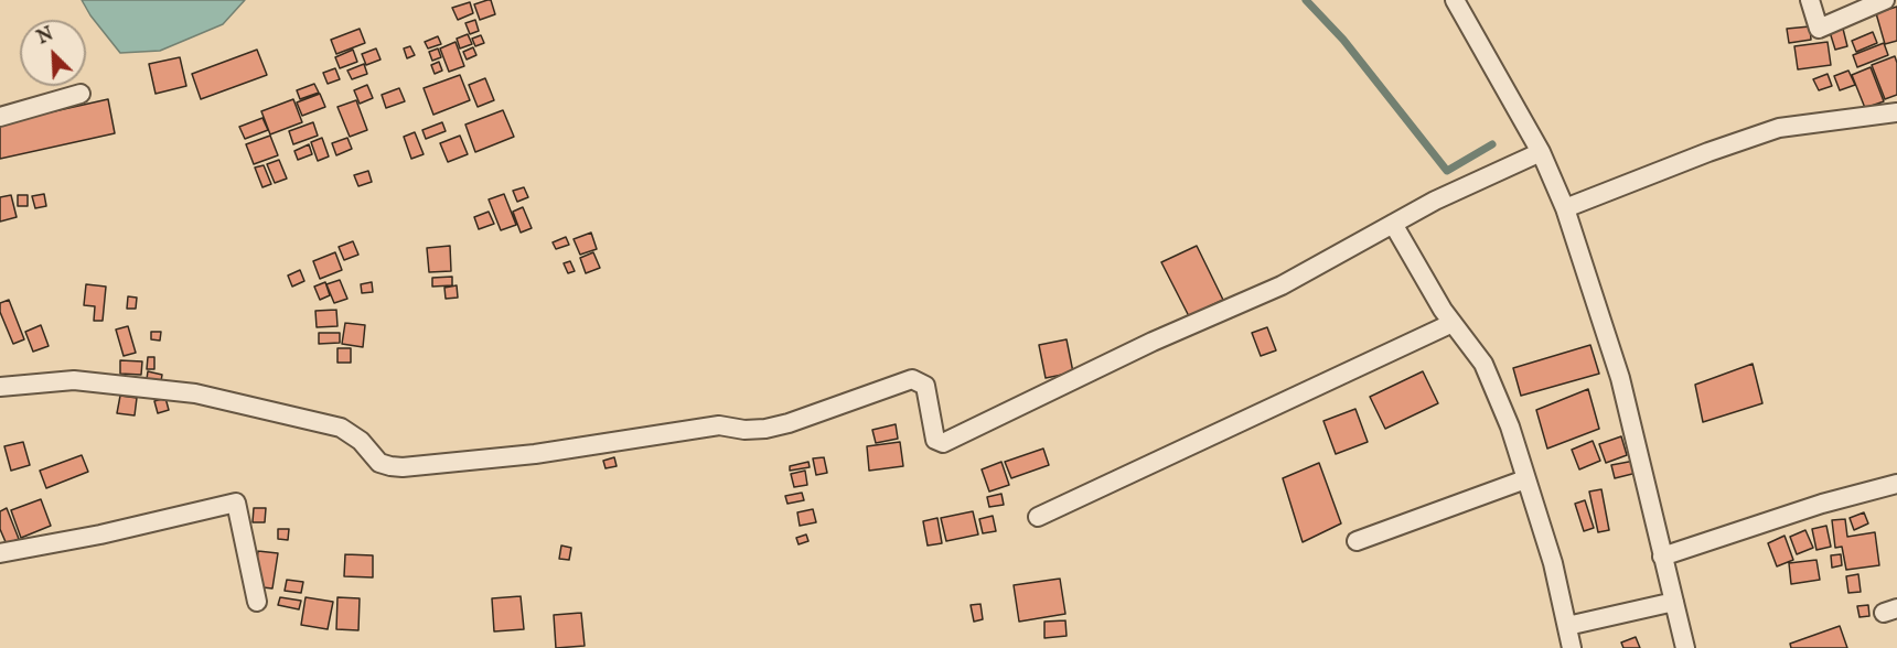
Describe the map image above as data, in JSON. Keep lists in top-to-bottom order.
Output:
{
  "north": "top left"
}
